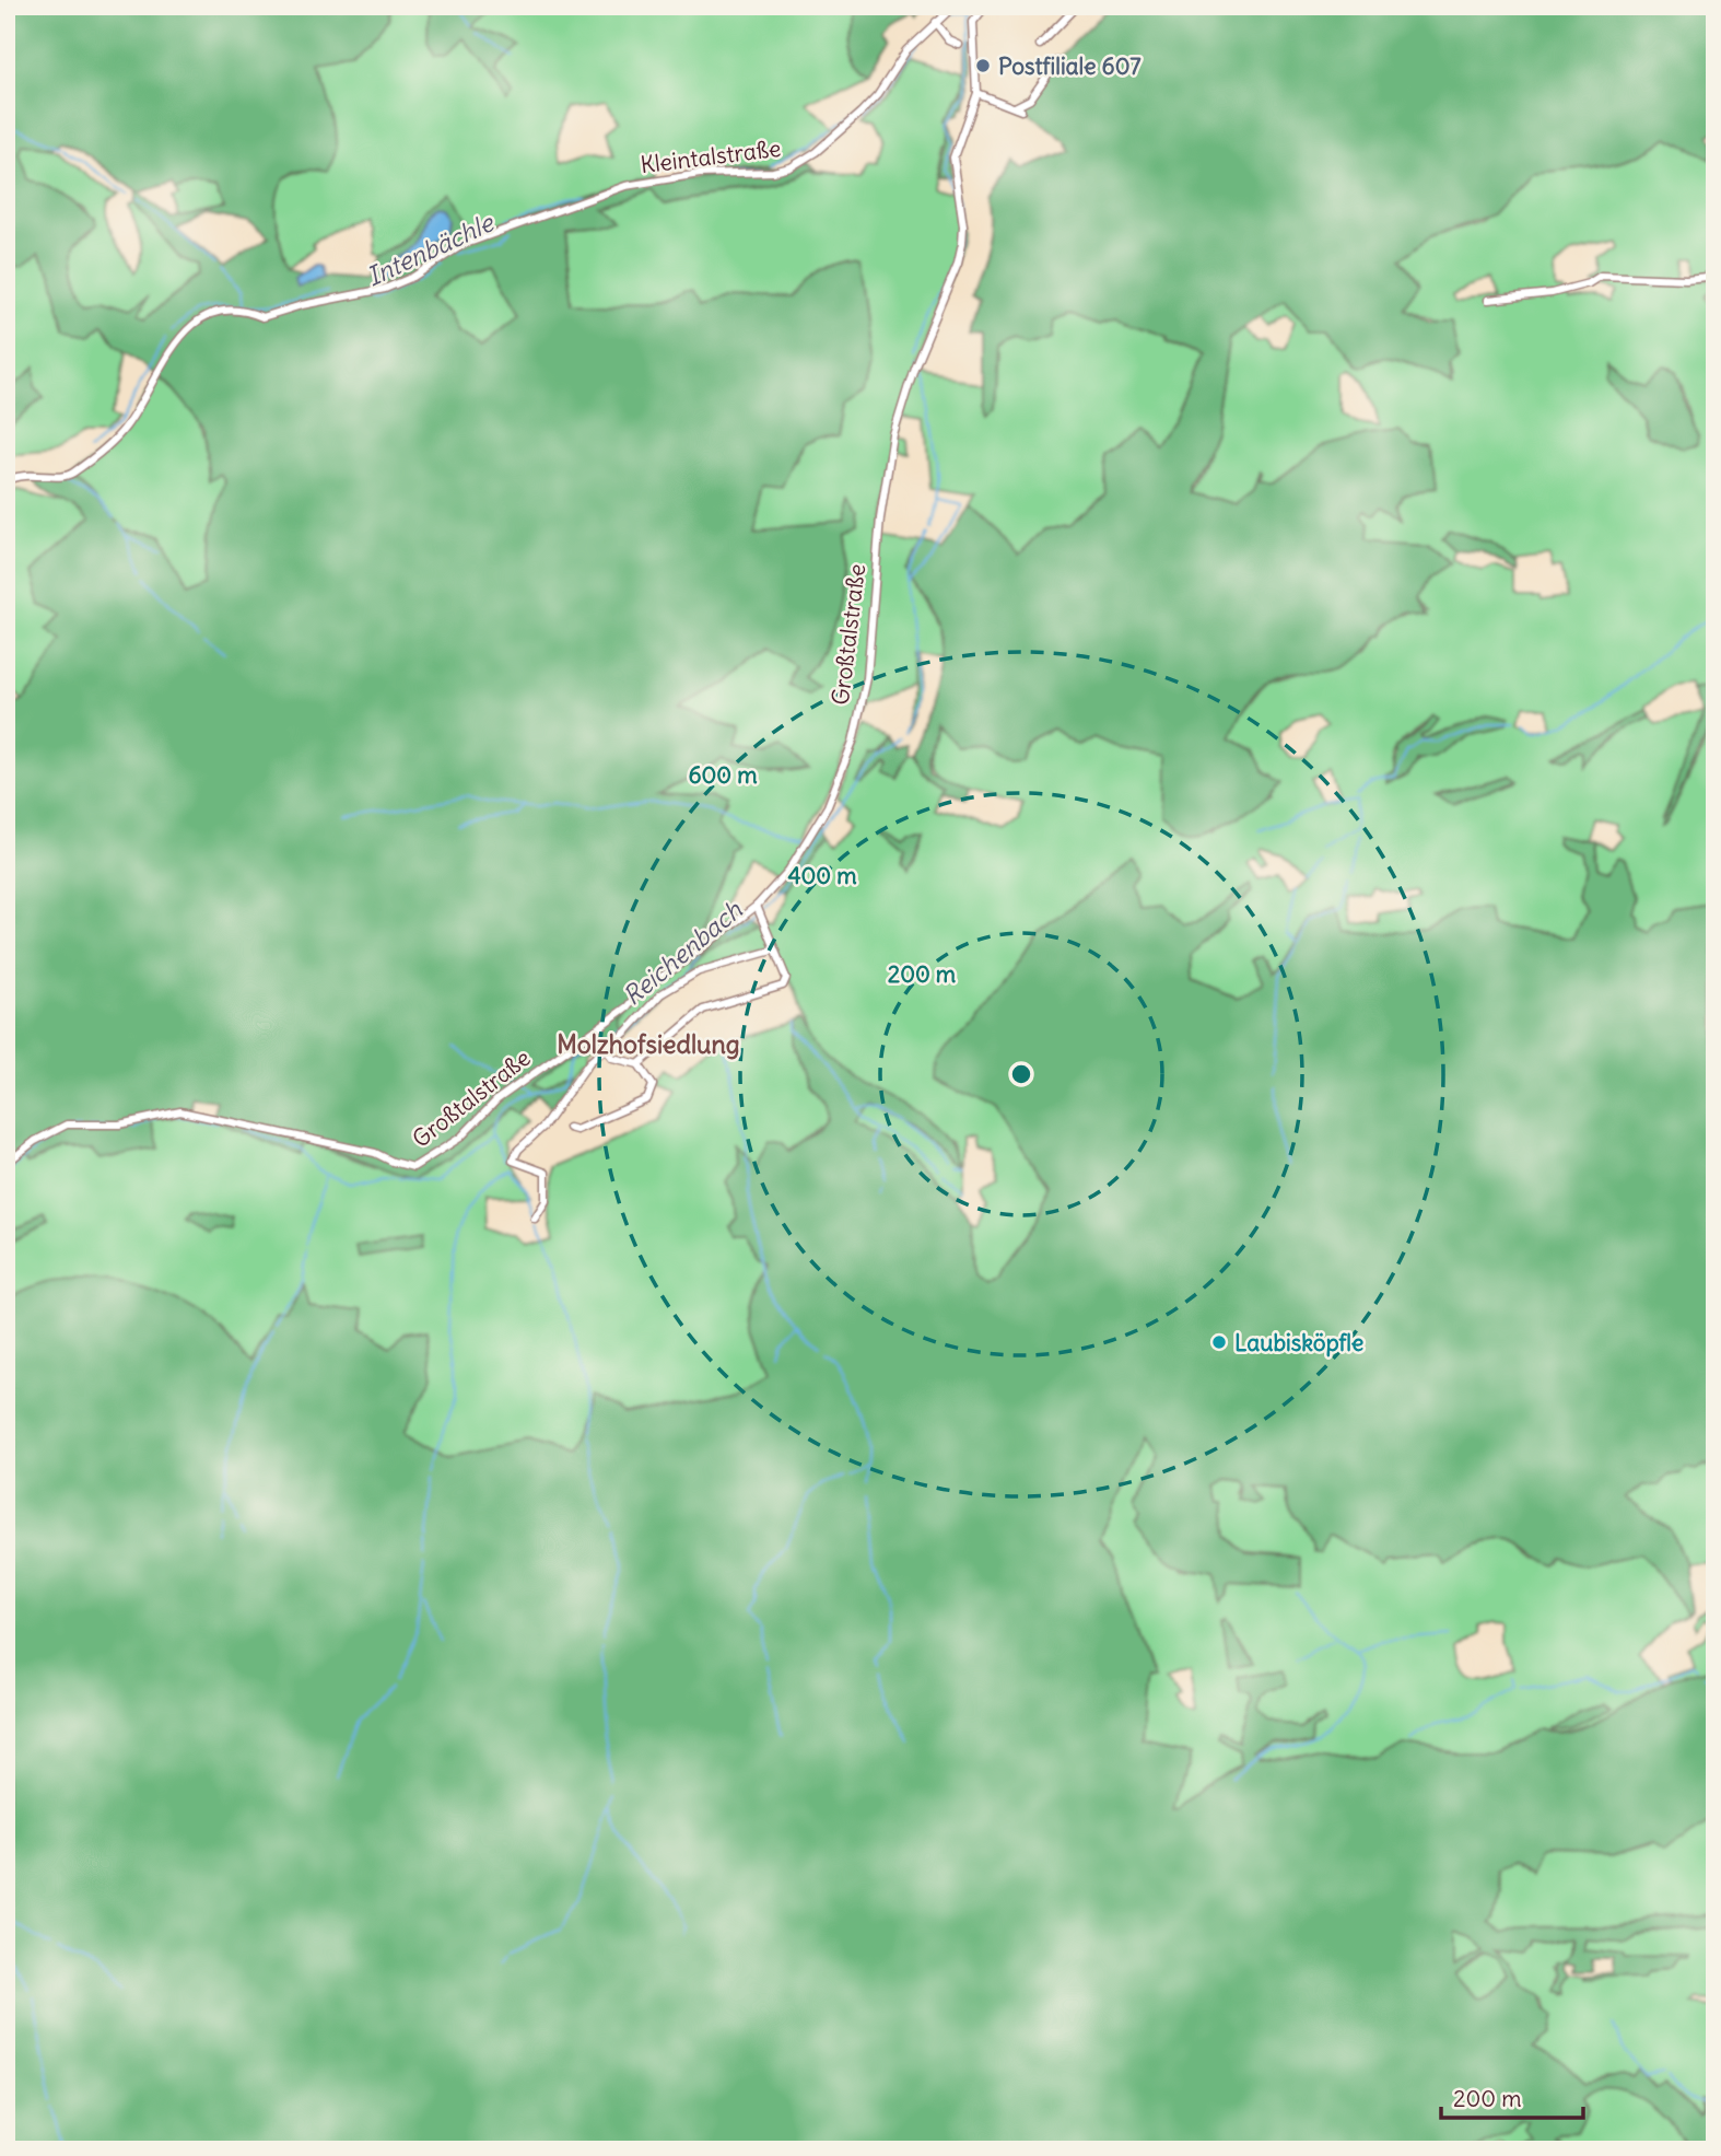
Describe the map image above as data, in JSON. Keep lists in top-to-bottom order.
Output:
{
  "streets": {
    "street": ["Kleintalstraße", "Großtalstraße"]
  },
  "districts": ["Molzhofsiedlung"],
  "water": ["Intenbächle", "Reichenbach"],
  "places": ["Postfiliale 607", "Laubisköpfle"],
  "scale_bar": "200 m",
  "rings": ["600 m", "400 m", "200 m"]
}
